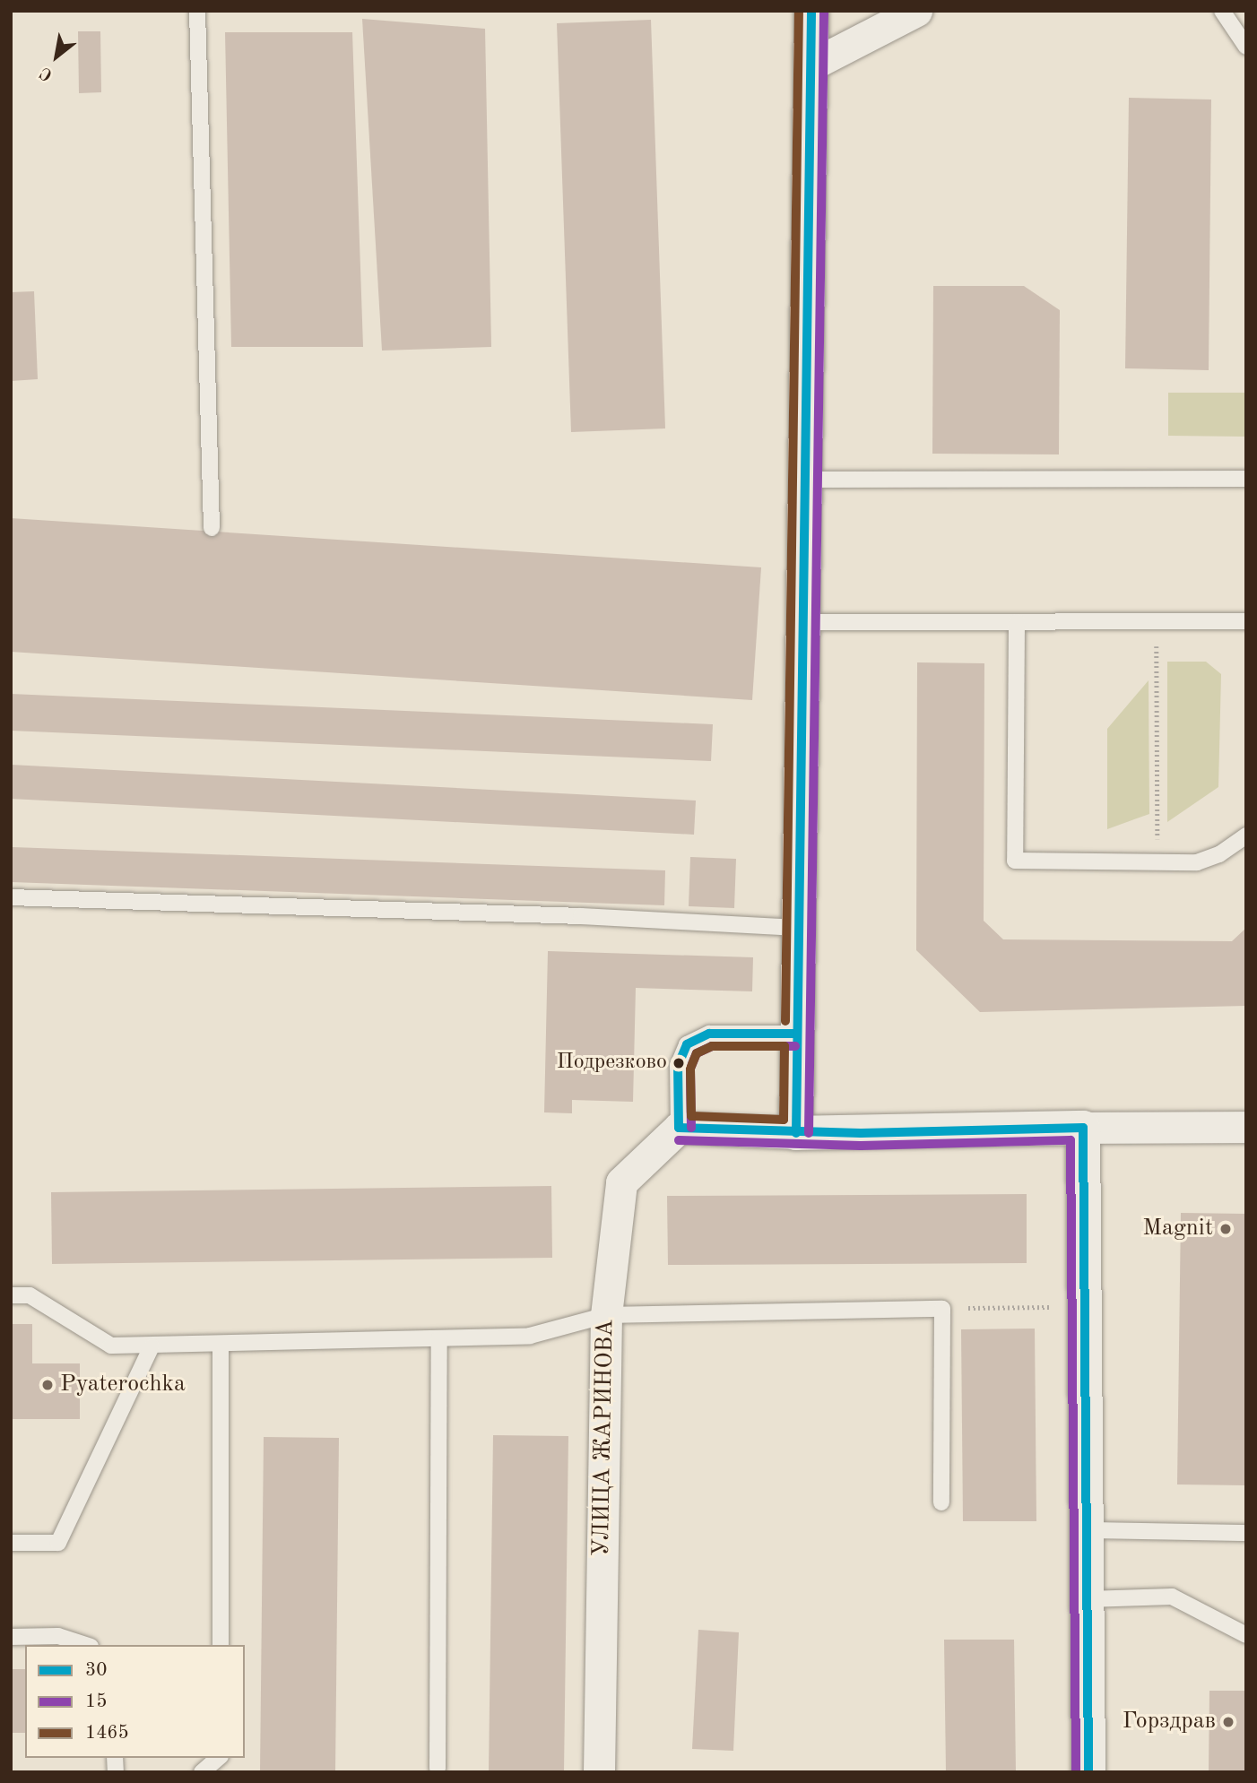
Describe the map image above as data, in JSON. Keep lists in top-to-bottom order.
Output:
{
  "streets": {
    "street": ["УЛИЦА ЖАРИНОВА"]
  },
  "places": [
    "Подрезково",
    "Magnit",
    "Pyaterochka",
    "Горздрав"
  ],
  "lines": ["transit line 30", "transit line 15", "transit line 1465"],
  "legend": ["30", "15", "1465"],
  "north": "bottom left"
}
